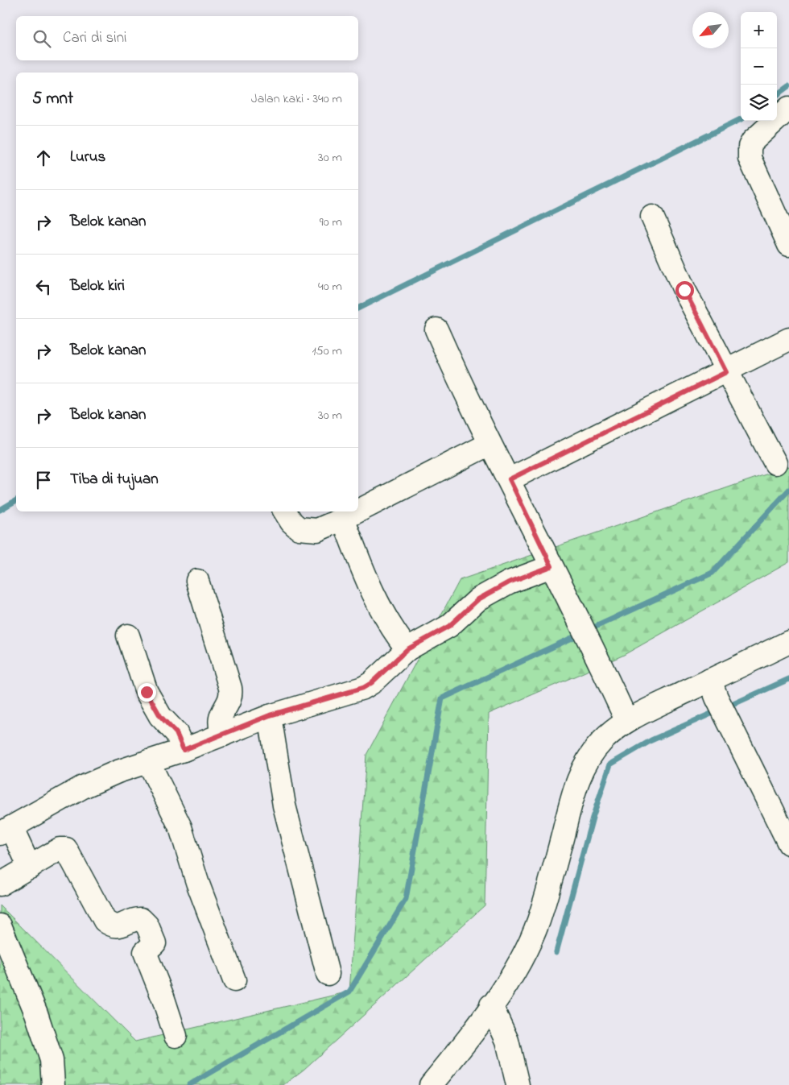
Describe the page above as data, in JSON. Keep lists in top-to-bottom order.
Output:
{
  "north": "bottom left",
  "page": {
    "map_buttons": ["+", "−"],
    "search": "Cari di sini",
    "heading": ["5 mnt", "Jalan kaki · 340 m"],
    "list": [
      ["Lurus", "30 m"],
      ["Belok kanan", "90 m"],
      ["Belok kiri", "40 m"],
      ["Belok kanan", "150 m"],
      ["Belok kanan", "30 m"],
      "Tiba di tujuan"
    ]
  }
}
